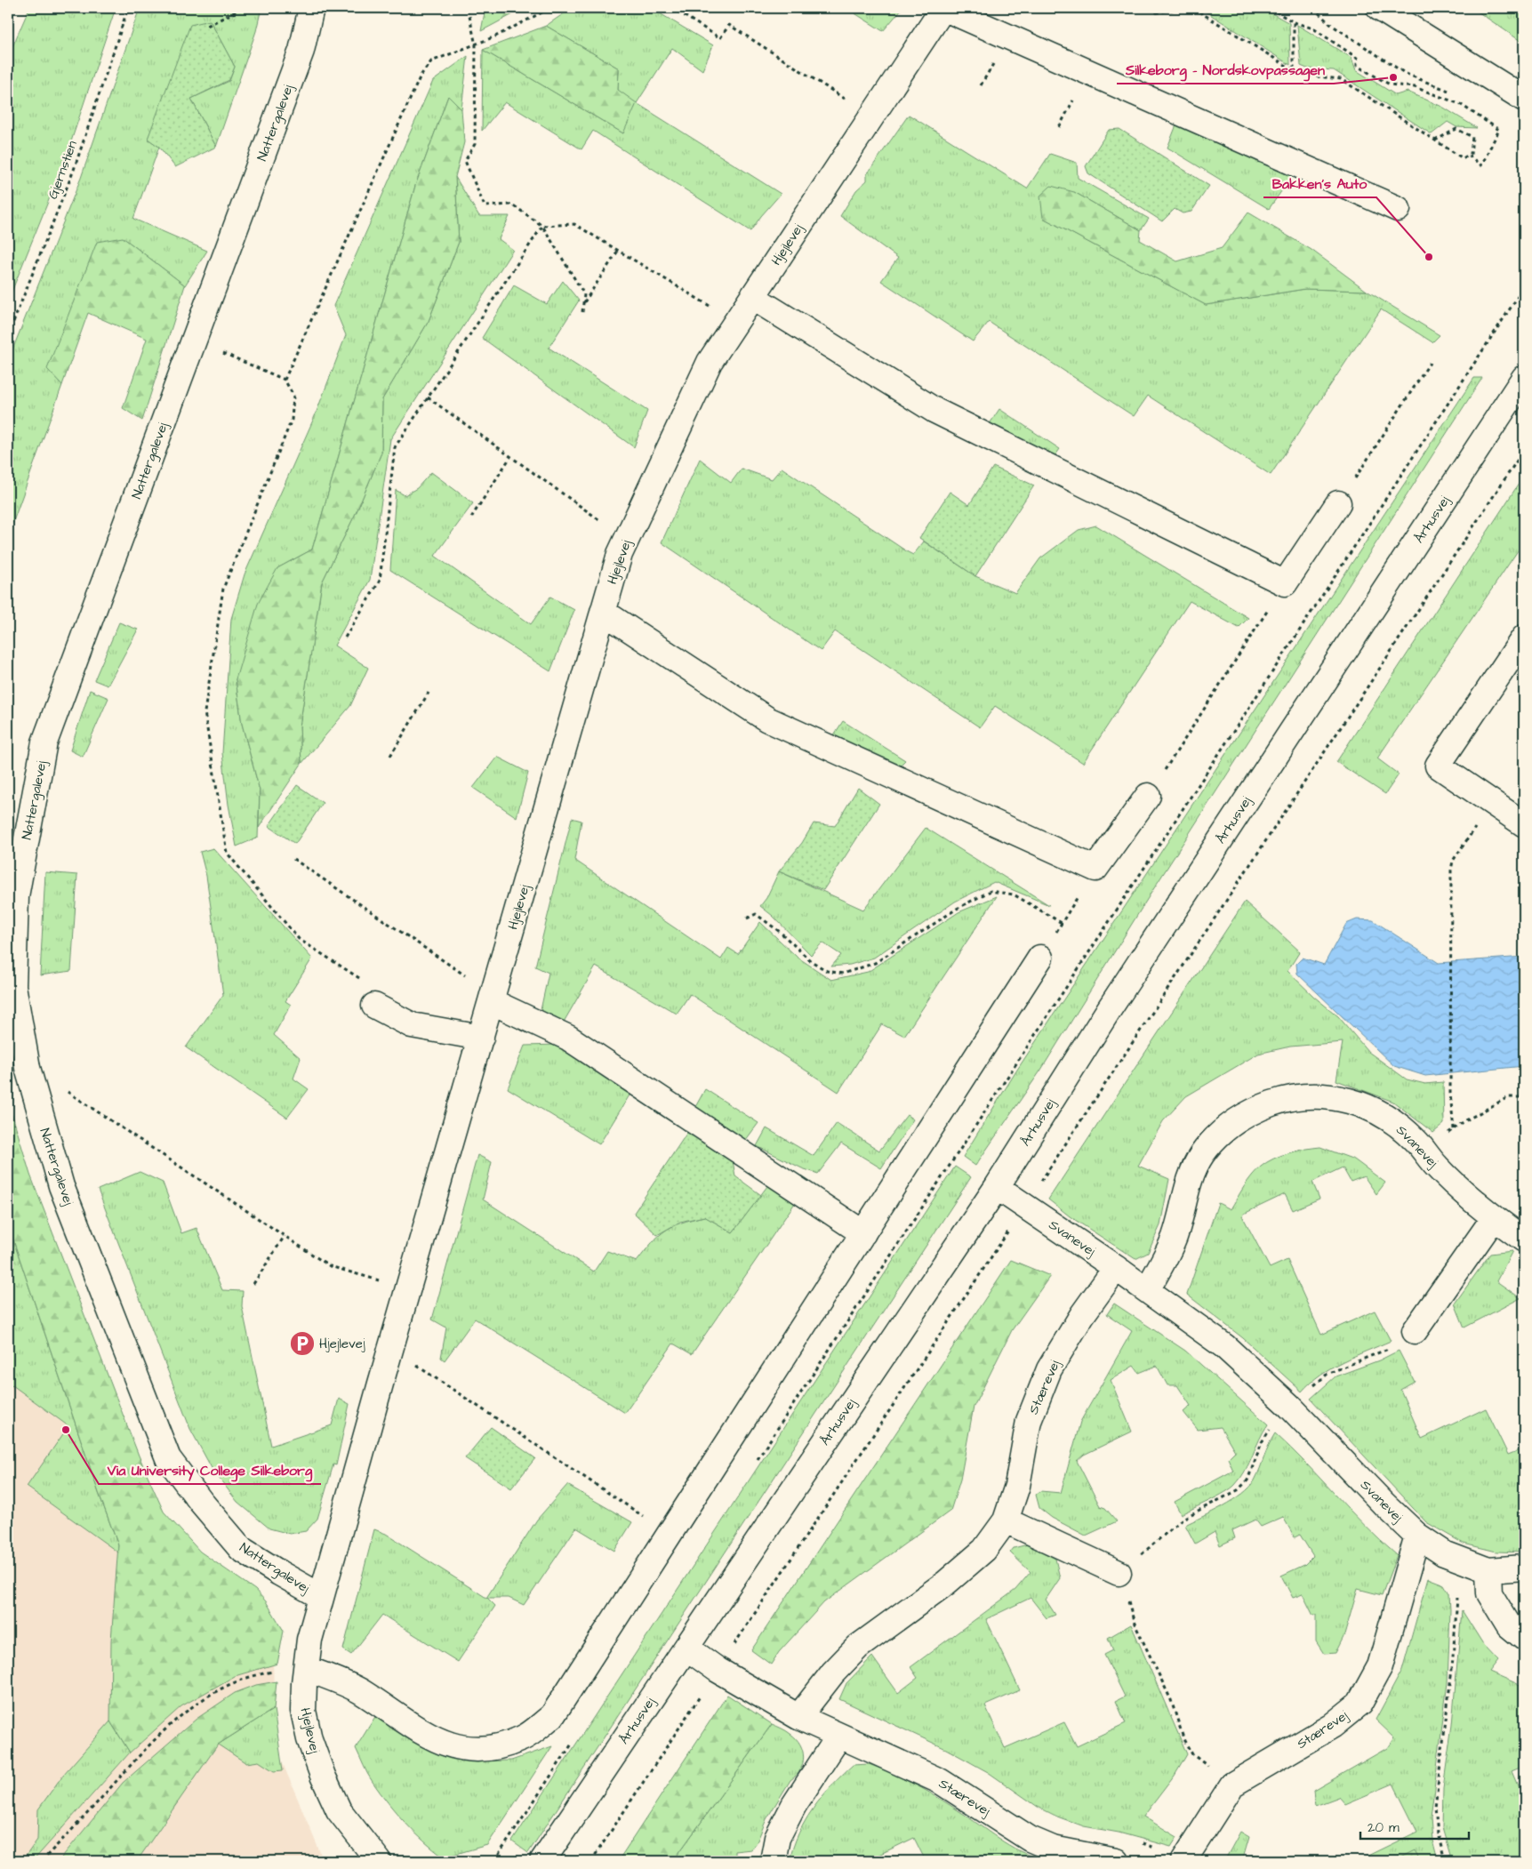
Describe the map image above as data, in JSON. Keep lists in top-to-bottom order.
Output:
{
  "streets": {
    "street": [
      "Nattergalevej",
      "Hjejlevej",
      "Århusvej",
      "Svanevej",
      "Stærevej"
    ],
    "path": ["Gjernstien"]
  },
  "crossings": [
    ["Nattergalevej", "Hjejlevej"],
    ["Århusvej", "Svanevej"],
    ["Århusvej", "Stærevej"],
    ["Svanevej", "Stærevej"]
  ],
  "places": {
    "other": ["Silkeborg - Nordskovpassagen", "Bakken's Auto", "Via University College Silkeborg"],
    "parking": ["Hjejlevej"]
  },
  "scale_bar": "20 m"
}
